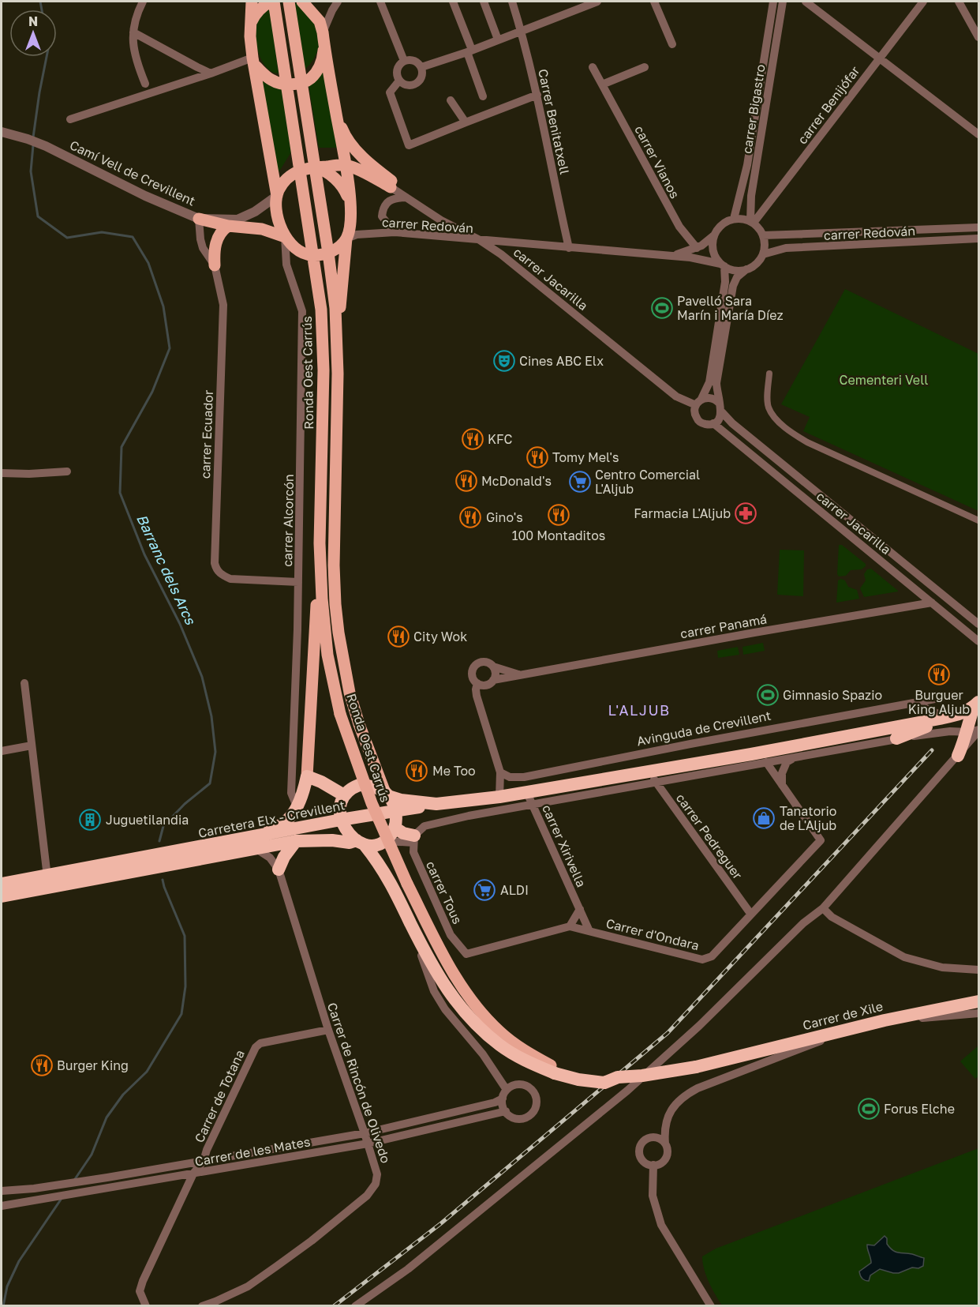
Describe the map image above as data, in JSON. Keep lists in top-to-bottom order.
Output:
{
  "streets": {
    "highway": ["Ronda Oest Carrús", "Carretera Elx - Crevillent", "Carrer de Xile"],
    "street": [
      "carrer Benijófar",
      "carrer Bigastro",
      "Carrer Benitatxell",
      "carrer Vianos",
      "Camí Vell de Crevillent",
      "carrer Redován",
      "carrer Jacarilla",
      "carrer Ecuador",
      "carrer Alcorcón",
      "carrer Panamá",
      "Avinguda de Crevillent",
      "carrer Pedreguer",
      "carrer Xirivella",
      "carrer Tous",
      "Carrer d'Ondara",
      "Carrer de Rincón de Olivedo",
      "Carrer de Totana",
      "Carrer de les Mates"
    ]
  },
  "crossings": [
    ["carrer Benijófar", "carrer Bigastro"],
    ["carrer Benijófar", "carrer Redován"],
    ["carrer Bigastro", "carrer Redován"],
    ["Carrer Benitatxell", "carrer Redován"],
    ["carrer Vianos", "carrer Redován"],
    ["Camí Vell de Crevillent", "Ronda Oest Carrús"],
    ["Camí Vell de Crevillent", "carrer Ecuador"],
    ["carrer Redován", "carrer Jacarilla"],
    ["carrer Redován", "Ronda Oest Carrús"],
    ["carrer Jacarilla", "carrer Panamá"],
    ["Ronda Oest Carrús", "carrer Alcorcón"],
    ["Ronda Oest Carrús", "Carretera Elx - Crevillent"],
    ["Ronda Oest Carrús", "Carrer de Xile"],
    ["carrer Ecuador", "carrer Alcorcón"],
    ["Carretera Elx - Crevillent", "Carrer de Rincón de Olivedo"],
    ["carrer Pedreguer", "Carrer d'Ondara"],
    ["carrer Xirivella", "Carrer d'Ondara"],
    ["carrer Tous", "Carrer d'Ondara"],
    ["Carrer de Rincón de Olivedo", "Carrer de Totana"],
    ["Carrer de Rincón de Olivedo", "Carrer de les Mates"],
    ["Carrer de Totana", "Carrer de les Mates"]
  ],
  "districts": ["L'ALJUB"],
  "water": ["Barranc dels Arcs"],
  "parks": ["Cementeri Vell"],
  "places": {
    "sports": ["Pavelló Sara Marín i María Díez", "Gimnasio Spazio", "Forus Elche"],
    "theatre": ["Cines ABC Elx"],
    "restaurant": [
      "KFC",
      "Tomy Mel's",
      "McDonald's",
      "100 Montaditos",
      "Gino's",
      "City Wok",
      "Burguer King Aljub",
      "Me Too",
      "Burger King"
    ],
    "supermarket": ["Centro Comercial L'Aljub", "ALDI"],
    "pharmacy": ["Farmacia L'Aljub"],
    "shop": ["Tanatorio de L'Aljub"],
    "building": ["Juguetilandia"]
  },
  "north": "top"
}
